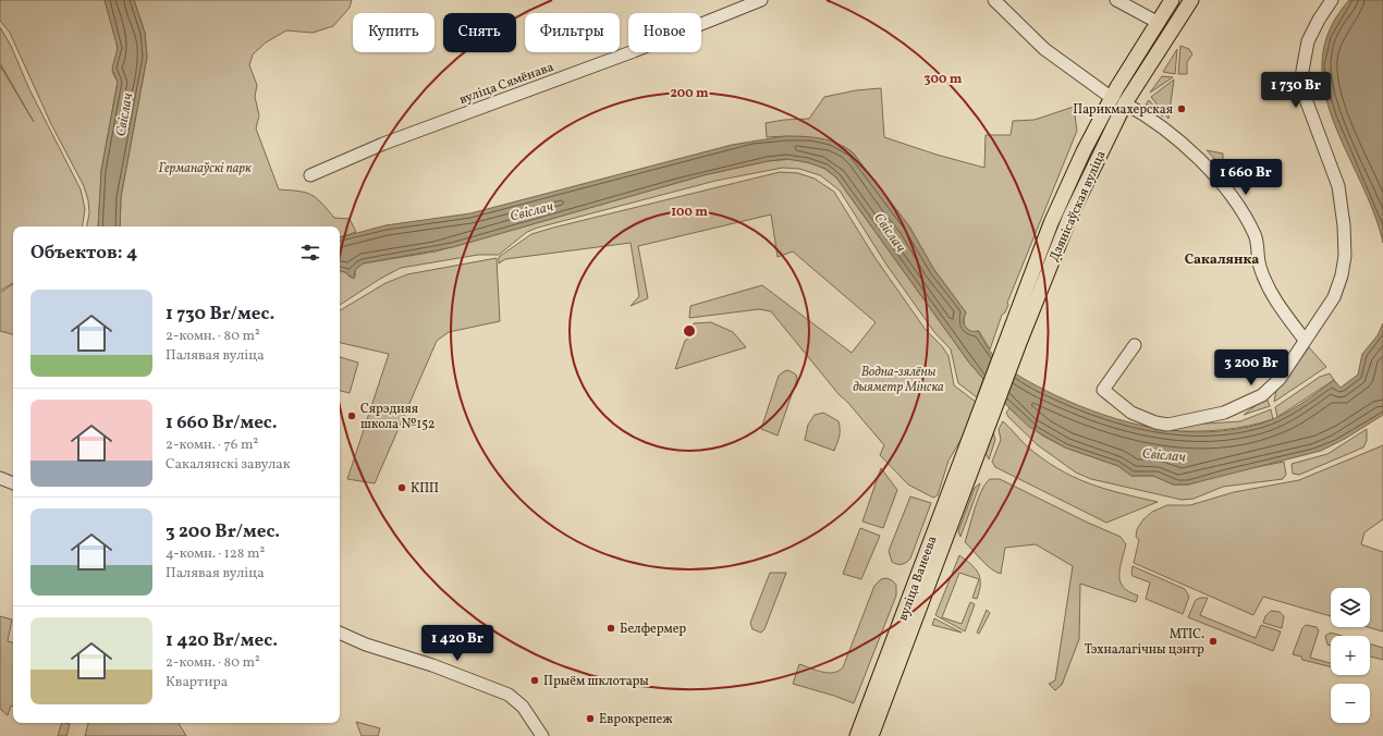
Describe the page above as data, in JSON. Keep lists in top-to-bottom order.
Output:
{
  "streets": {
    "main road": ["Дзянісаўская вуліца", "вуліца Ванеева"],
    "street": ["вуліца Сямёнава"]
  },
  "crossings": [
    ["Дзянісаўская вуліца", "вуліца Ванеева"]
  ],
  "districts": ["Сакалянка"],
  "water": ["Свіслач"],
  "parks": ["Германаўскі парк", "Водна-зялёны дыяметр Мінска"],
  "places": [
    "Парикмахерская",
    "Сярэдняя школа №152",
    "КПП",
    "Белфермер",
    "МТІС. Тэхналагічны цэнтр",
    "Прыём шклотары",
    "Еврокрепеж"
  ],
  "page": {
    "chip": [
      "Купить",
      "Снять",
      "Фильтры",
      "Новое"
    ],
    "price": [
      "1 730 Br",
      "1 660 Br",
      "3 200 Br",
      "1 420 Br"
    ],
    "heading": "Объектов: 4",
    "list": [
      {
        "name": "1 730 Br/мес.",
        "note": "2-комн. · 80 m² · Палявая вуліца"
      },
      {
        "name": "1 660 Br/мес.",
        "note": "2-комн. · 76 m² · Сакалянскі завулак"
      },
      {
        "name": "3 200 Br/мес.",
        "note": "4-комн. · 128 m² · Палявая вуліца"
      },
      {
        "name": "1 420 Br/мес.",
        "note": "2-комн. · 80 m² · Квартира"
      }
    ],
    "map_buttons": ["+", "−"]
  },
  "rings": ["300 m", "200 m", "100 m"]
}
